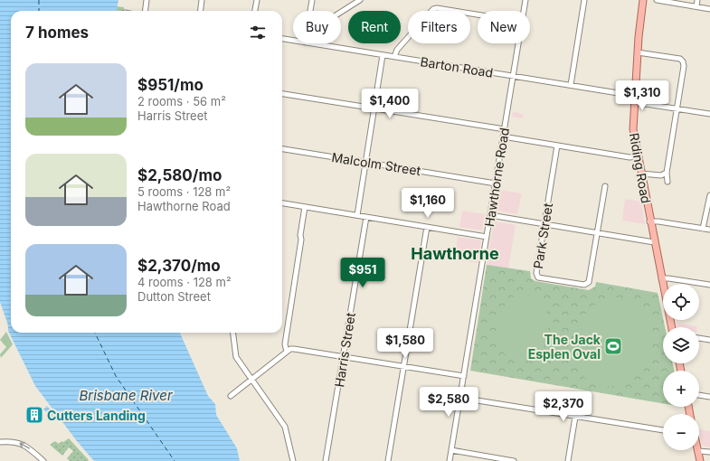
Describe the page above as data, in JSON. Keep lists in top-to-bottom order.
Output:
{
  "streets": {
    "main road": ["Riding Road"],
    "street": [
      "Barton Road",
      "Malcolm Street",
      "Hawthorne Road",
      "Park Street",
      "Harris Street"
    ]
  },
  "crossings": [
    ["Barton Road", "Riding Road"],
    ["Barton Road", "Hawthorne Road"],
    ["Malcolm Street", "Hawthorne Road"]
  ],
  "districts": ["Hawthorne"],
  "water": ["Brisbane River"],
  "places": {
    "sports": ["The Jack Esplen Oval"],
    "building": ["Cutters Landing"]
  },
  "page": {
    "chip": [
      "Buy",
      "Rent",
      "Filters",
      "New"
    ],
    "heading": "7 homes",
    "list": [
      {
        "name": "$951/mo",
        "note": "2 rooms · 56 m² · Harris Street"
      },
      {
        "name": "$2,580/mo",
        "note": "5 rooms · 128 m² · Hawthorne Road"
      },
      {
        "name": "$2,370/mo",
        "note": "4 rooms · 128 m² · Dutton Street"
      }
    ],
    "price": [
      "$1,310",
      "$1,400",
      "$1,160",
      "$951",
      "$1,580",
      "$2,580",
      "$2,370"
    ],
    "map_buttons": ["+", "−"]
  }
}
